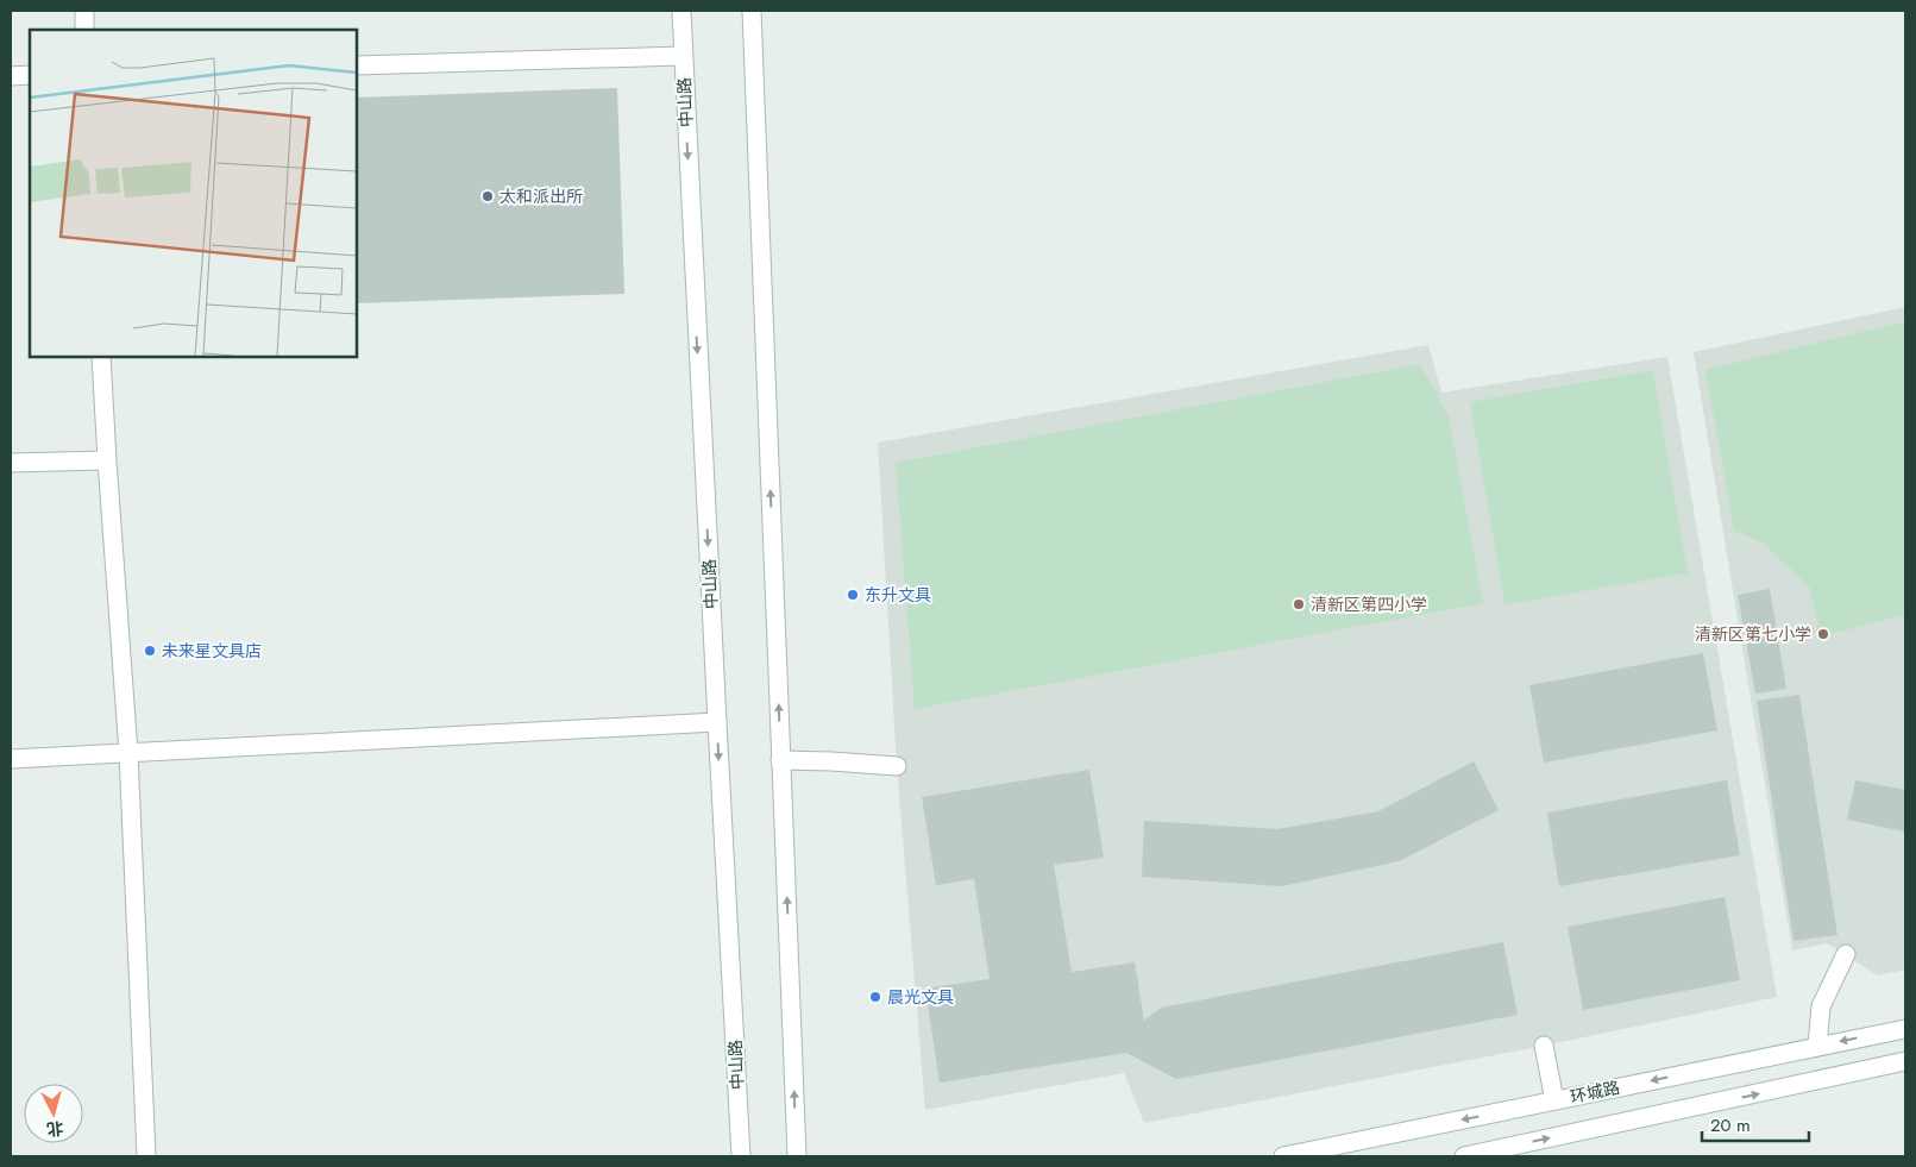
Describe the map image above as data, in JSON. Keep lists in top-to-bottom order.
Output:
{
  "streets": {
    "main road": ["中山路", "环城路"]
  },
  "places": [
    "太和派出所",
    "东升文具",
    "清新区第四小学",
    "清新区第七小学",
    "未来星文具店",
    "晨光文具"
  ],
  "scale_bar": "20 m",
  "north": "bottom"
}
